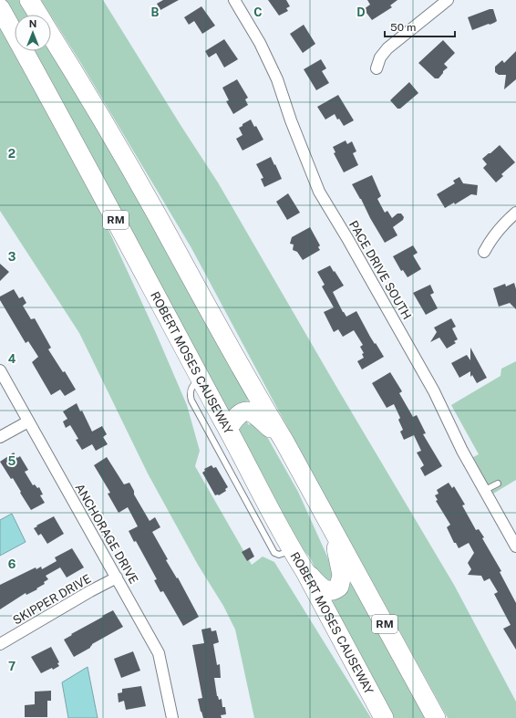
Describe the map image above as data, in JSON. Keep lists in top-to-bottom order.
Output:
{
  "streets": {
    "highway": ["RM", "ROBERT MOSES CAUSEWAY"],
    "street": ["PACE DRIVE SOUTH", "ANCHORAGE DRIVE", "SKIPPER DRIVE"]
  },
  "crossings": [
    ["ANCHORAGE DRIVE", "SKIPPER DRIVE"]
  ],
  "scale_bar": "50 m",
  "north": "top",
  "grid": {
    "columns": ["B", "C", "D"],
    "rows": [
      "2",
      "3",
      "4",
      "5",
      "6",
      "7"
    ]
  }
}
